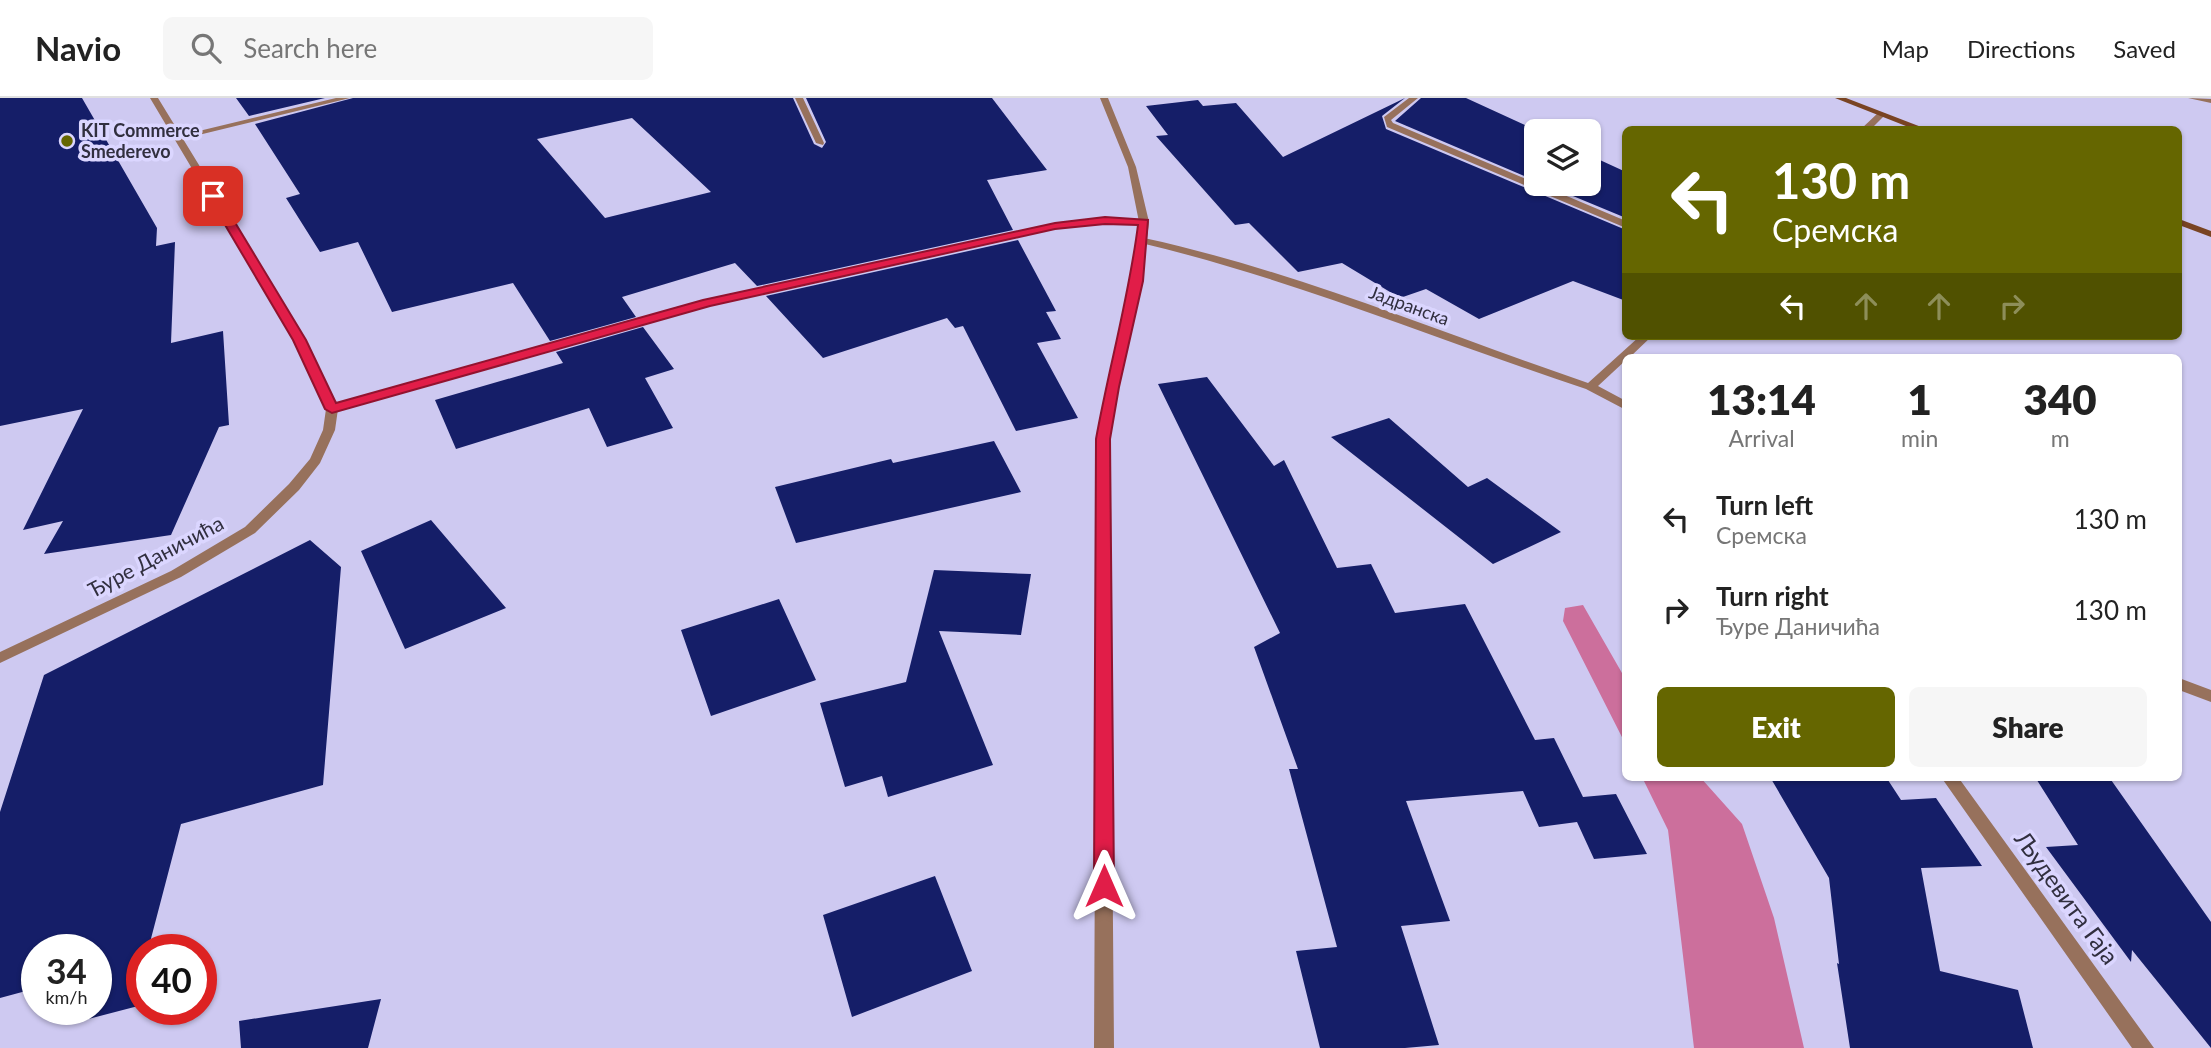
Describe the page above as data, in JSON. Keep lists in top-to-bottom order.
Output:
{
  "streets": {
    "street": ["Јадранска", "Ђуре Даничића", "Људевита Гаја"]
  },
  "places": ["KIT Commerce Smederevo"],
  "page": {
    "header": "Navio",
    "search": "Search here",
    "nav": ["Map", "Directions", "Saved"],
    "turn": ["130 m", "Сремска"],
    "eta": [
      "13:14",
      "Arrival",
      "1",
      "min",
      "340",
      "m"
    ],
    "list": [
      {
        "name": "Turn left",
        "note": "Сремска",
        "value": "130 m"
      },
      {
        "name": "Turn right",
        "note": "Ђуре Даничића",
        "value": "130 m"
      }
    ],
    "buttons": ["Exit", "Share"],
    "speed": "34 km/h",
    "limit": "40"
  }
}
